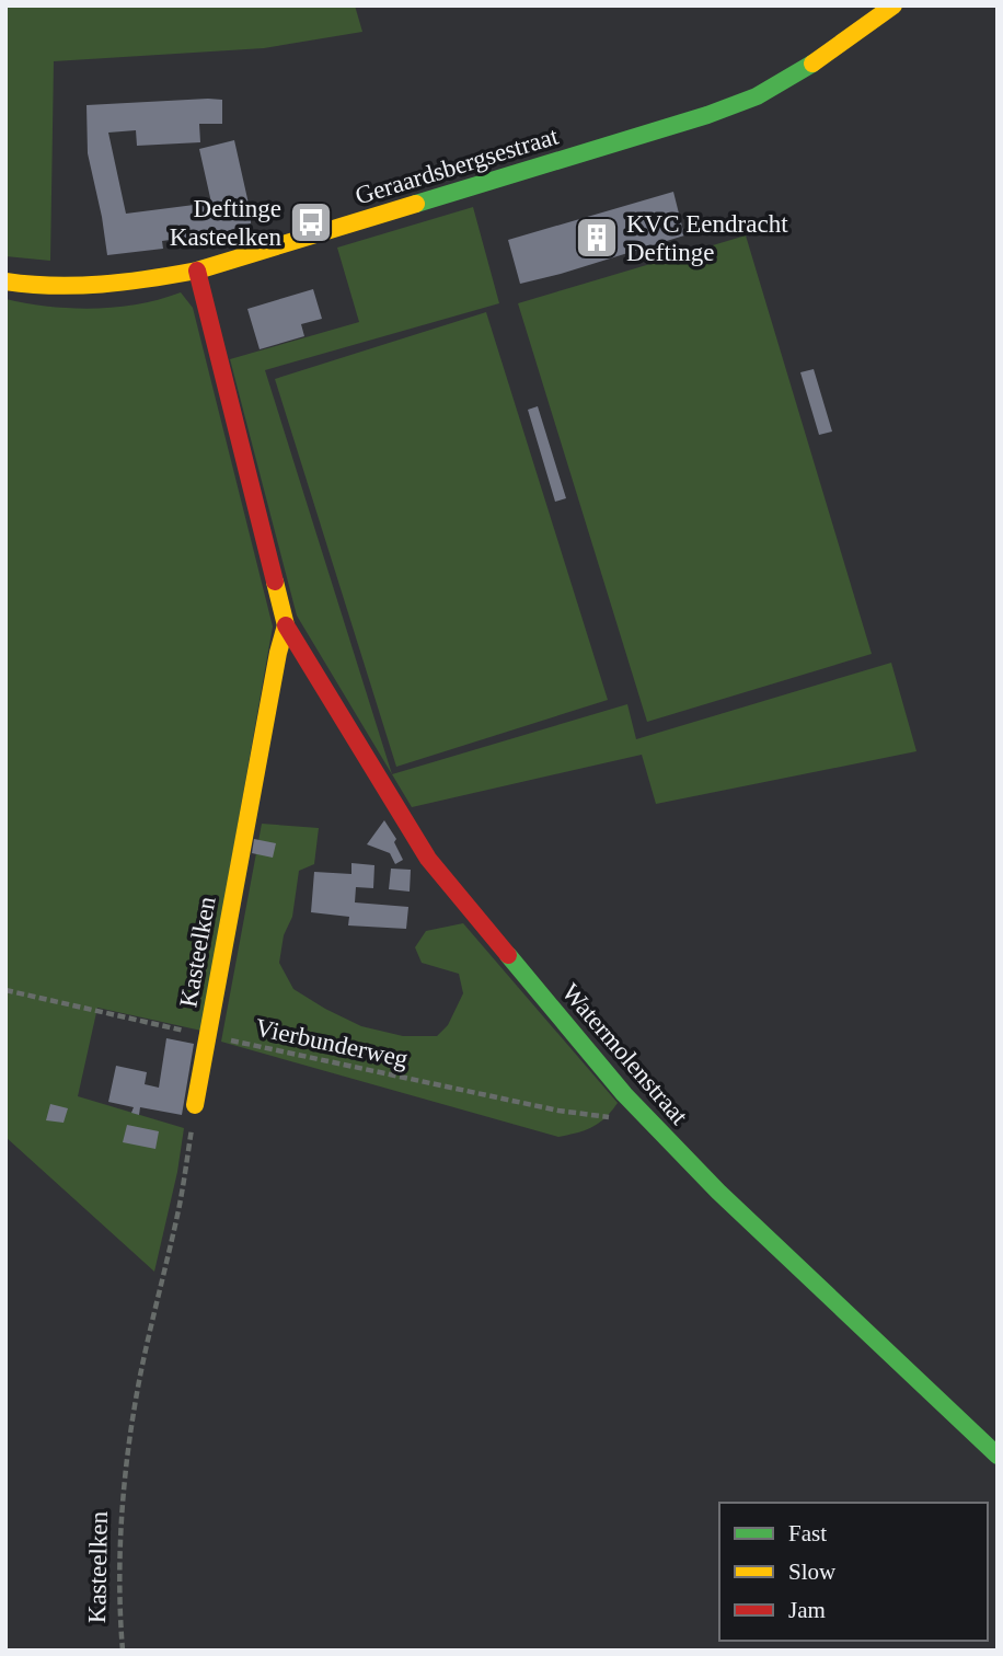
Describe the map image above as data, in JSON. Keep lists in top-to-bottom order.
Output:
{
  "streets": {
    "street": ["Geraardsbergsestraat", "Kasteelken", "Watermolenstraat"],
    "path": ["Vierbunderweg"]
  },
  "crossings": [
    ["Geraardsbergsestraat", "Kasteelken"],
    ["Kasteelken", "Vierbunderweg"],
    ["Kasteelken", "Watermolenstraat"]
  ],
  "places": {
    "bus stop": ["Deftinge Kasteelken"],
    "building": ["KVC Eendracht Deftinge"]
  },
  "legend": ["Fast", "Slow", "Jam"]
}
